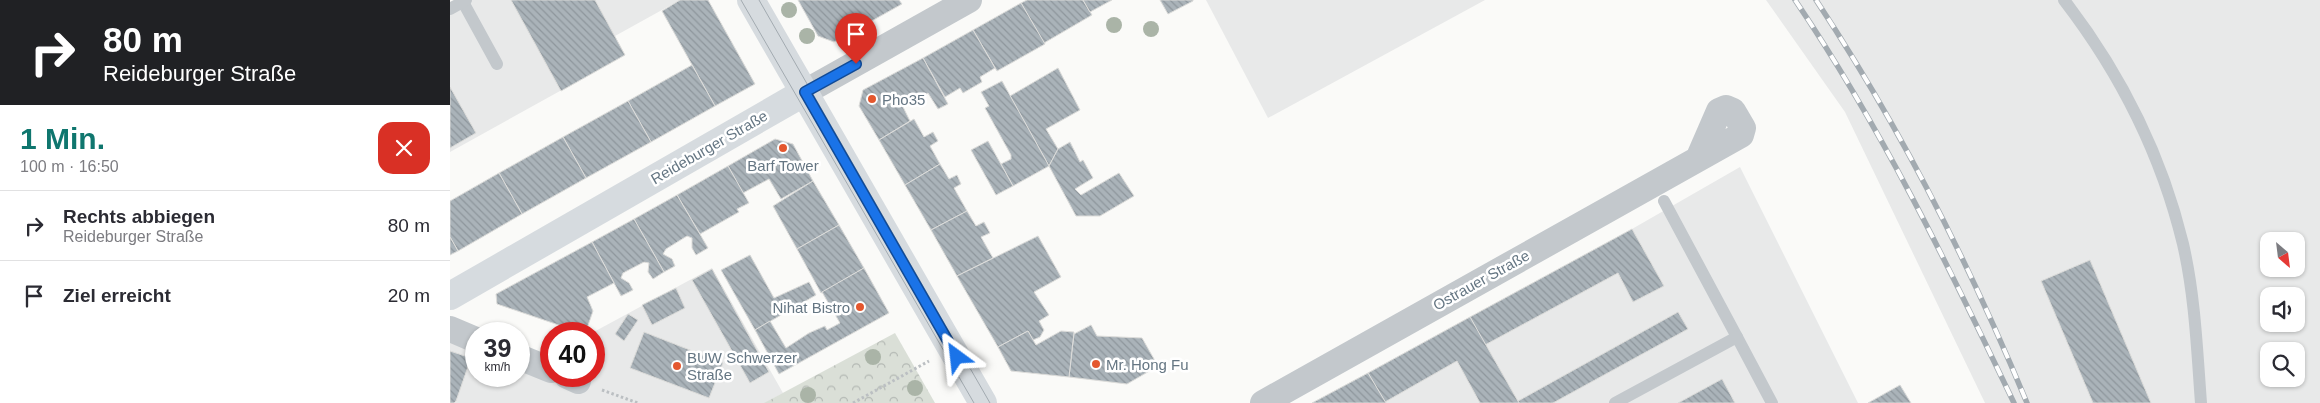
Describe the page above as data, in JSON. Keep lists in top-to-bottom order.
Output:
{
  "streets": {
    "street": ["Reideburger Straße", "Ostrauer Straße"]
  },
  "places": [
    "Pho35",
    "Barf Tower",
    "Nihat Bistro",
    "Mr. Hong Fu",
    "BUW Schwerzer Straße"
  ],
  "north": "bottom right",
  "page": {
    "turn": ["80 m", "Reideburger Straße"],
    "heading": ["1 Min.", "100 m · 16:50"],
    "list": [
      {
        "name": "Rechts abbiegen",
        "note": "Reideburger Straße",
        "value": "80 m"
      },
      {
        "name": "Ziel erreicht",
        "value": "20 m"
      }
    ],
    "speed": "39 km/h",
    "limit": "40"
  }
}
